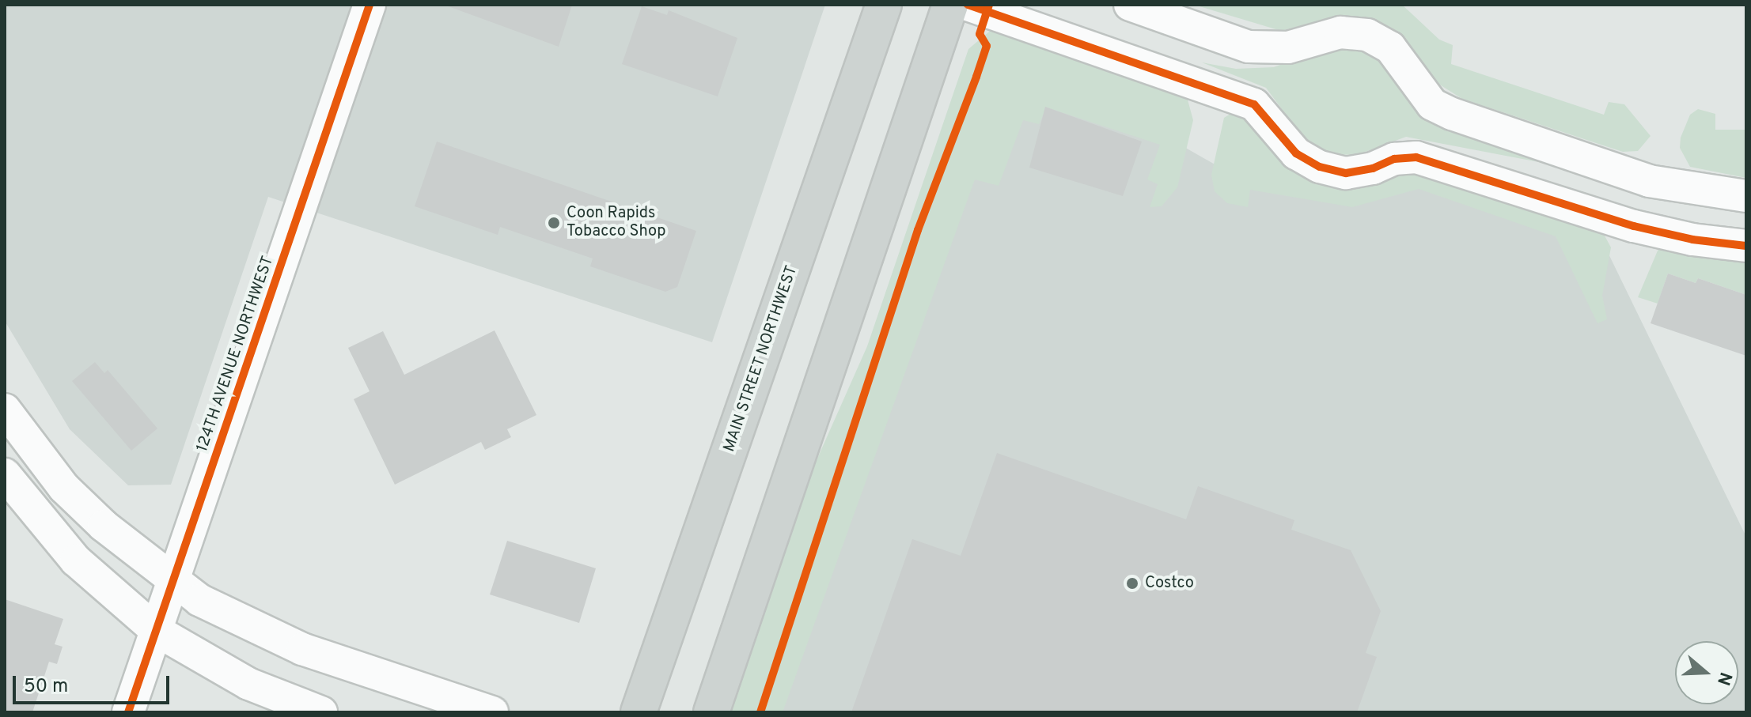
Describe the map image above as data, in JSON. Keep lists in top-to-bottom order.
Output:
{
  "streets": {
    "main road": ["MAIN STREET NORTHWEST"],
    "street": ["124TH AVENUE NORTHWEST"]
  },
  "places": ["Coon Rapids Tobacco Shop", "Costco"],
  "scale_bar": "50 m",
  "north": "right"
}
